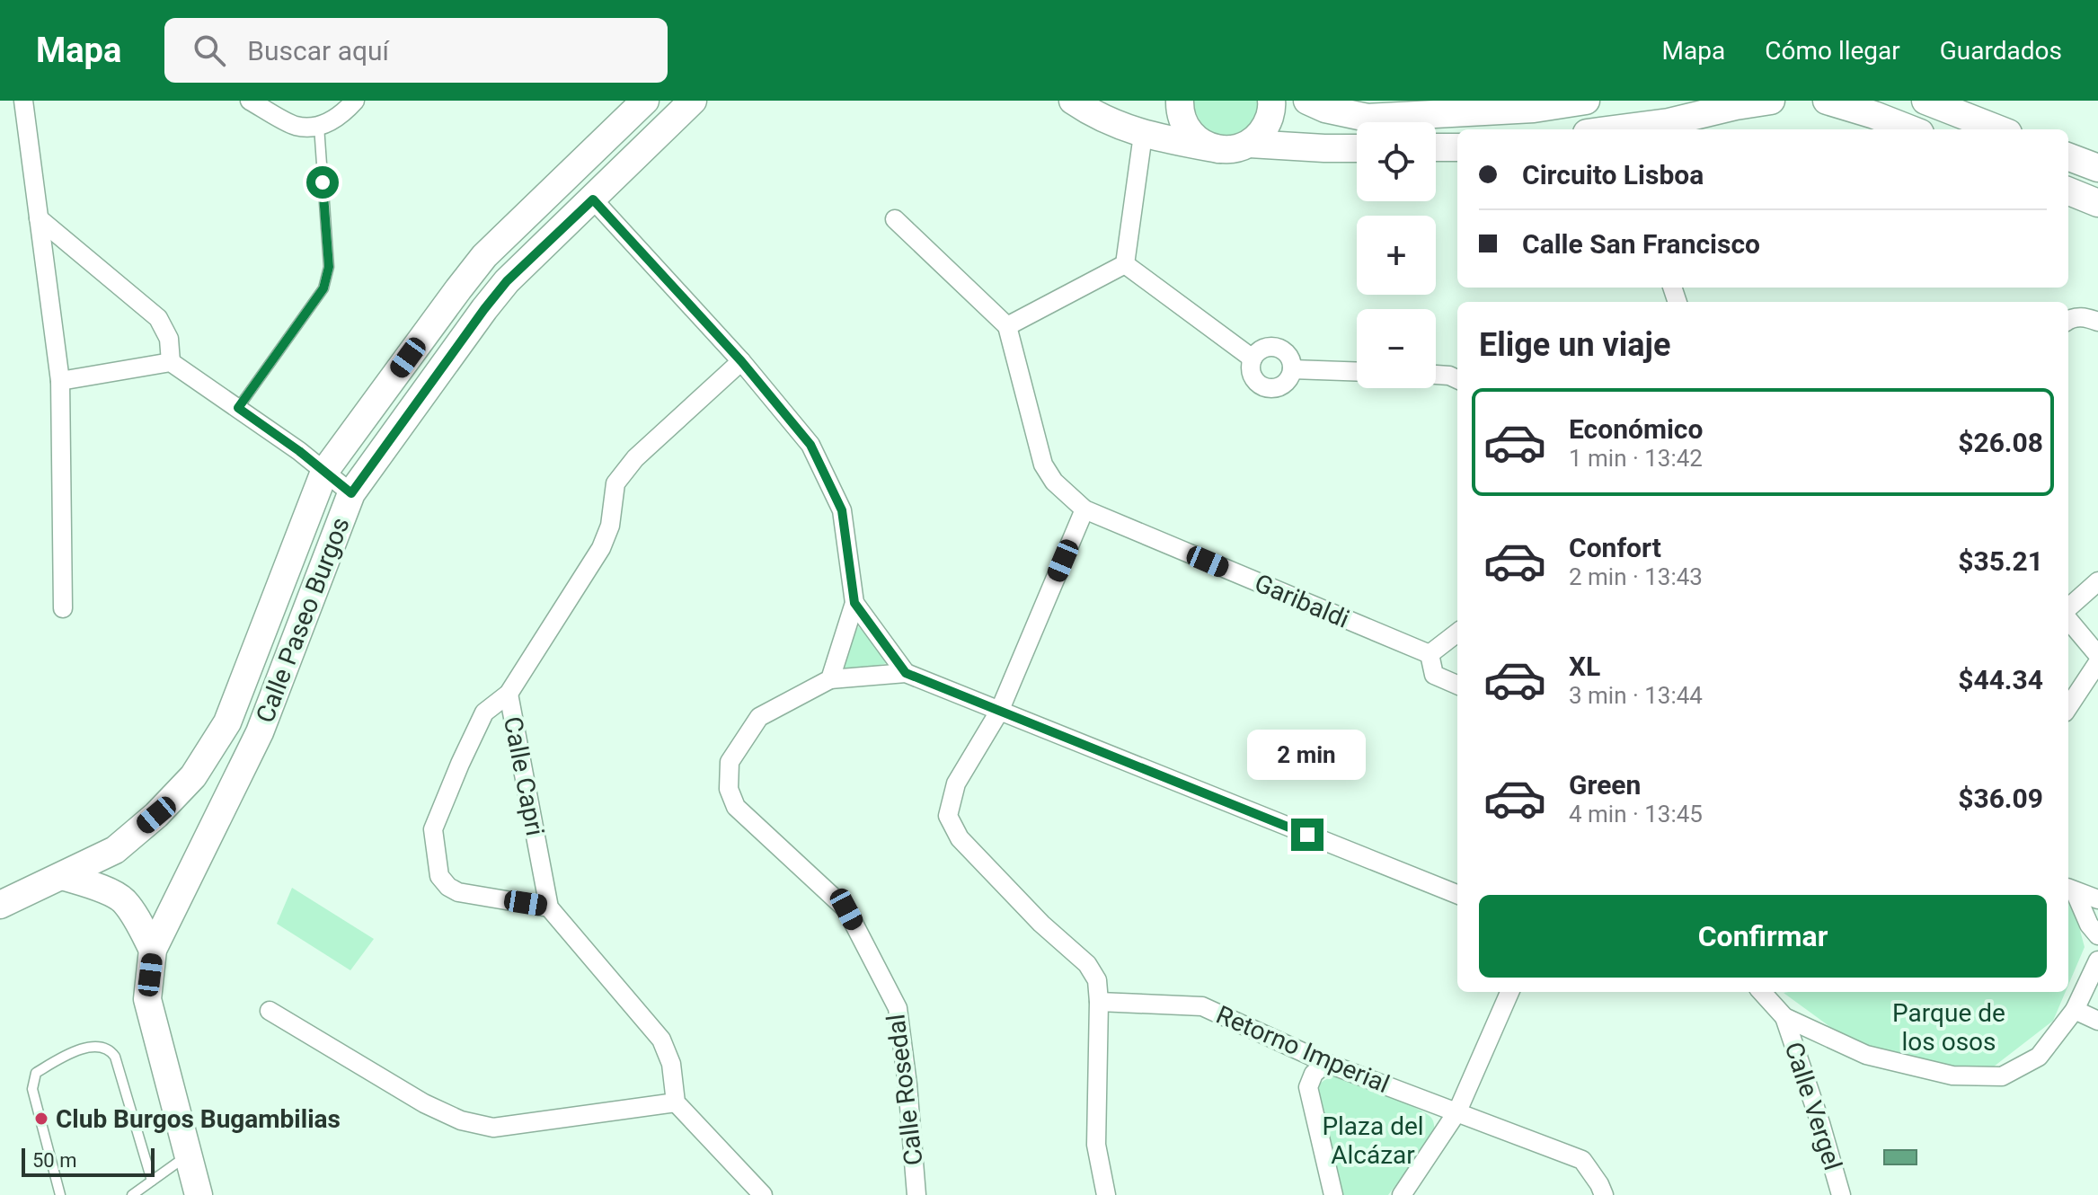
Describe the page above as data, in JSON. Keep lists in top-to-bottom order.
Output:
{
  "streets": {
    "street": [
      "Garibaldi",
      "Calle Paseo Burgos",
      "Calle Capri",
      "Retorno Imperial",
      "Calle Rosedal",
      "Calle Vergel"
    ]
  },
  "parks": ["Parque de los osos", "Plaza del Alcázar"],
  "places": ["Club Burgos Bugambilias"],
  "scale_bar": "50 m",
  "page": {
    "header": "Mapa",
    "search": "Buscar aquí",
    "nav": ["Mapa", "Cómo llegar", "Guardados"],
    "map_buttons": ["+", "−"],
    "banner": ["Circuito Lisboa", "Calle San Francisco"],
    "heading": "Elige un viaje",
    "list": [
      {
        "name": "Económico",
        "note": "1 min · 13:42",
        "value": "$26.08"
      },
      {
        "name": "Confort",
        "note": "2 min · 13:43",
        "value": "$35.21"
      },
      {
        "name": "XL",
        "note": "3 min · 13:44",
        "value": "$44.34"
      },
      {
        "name": "Green",
        "note": "4 min · 13:45",
        "value": "$36.09"
      }
    ],
    "bubble": "2 min",
    "buttons": "Confirmar",
    "scale": "50 m"
  }
}
